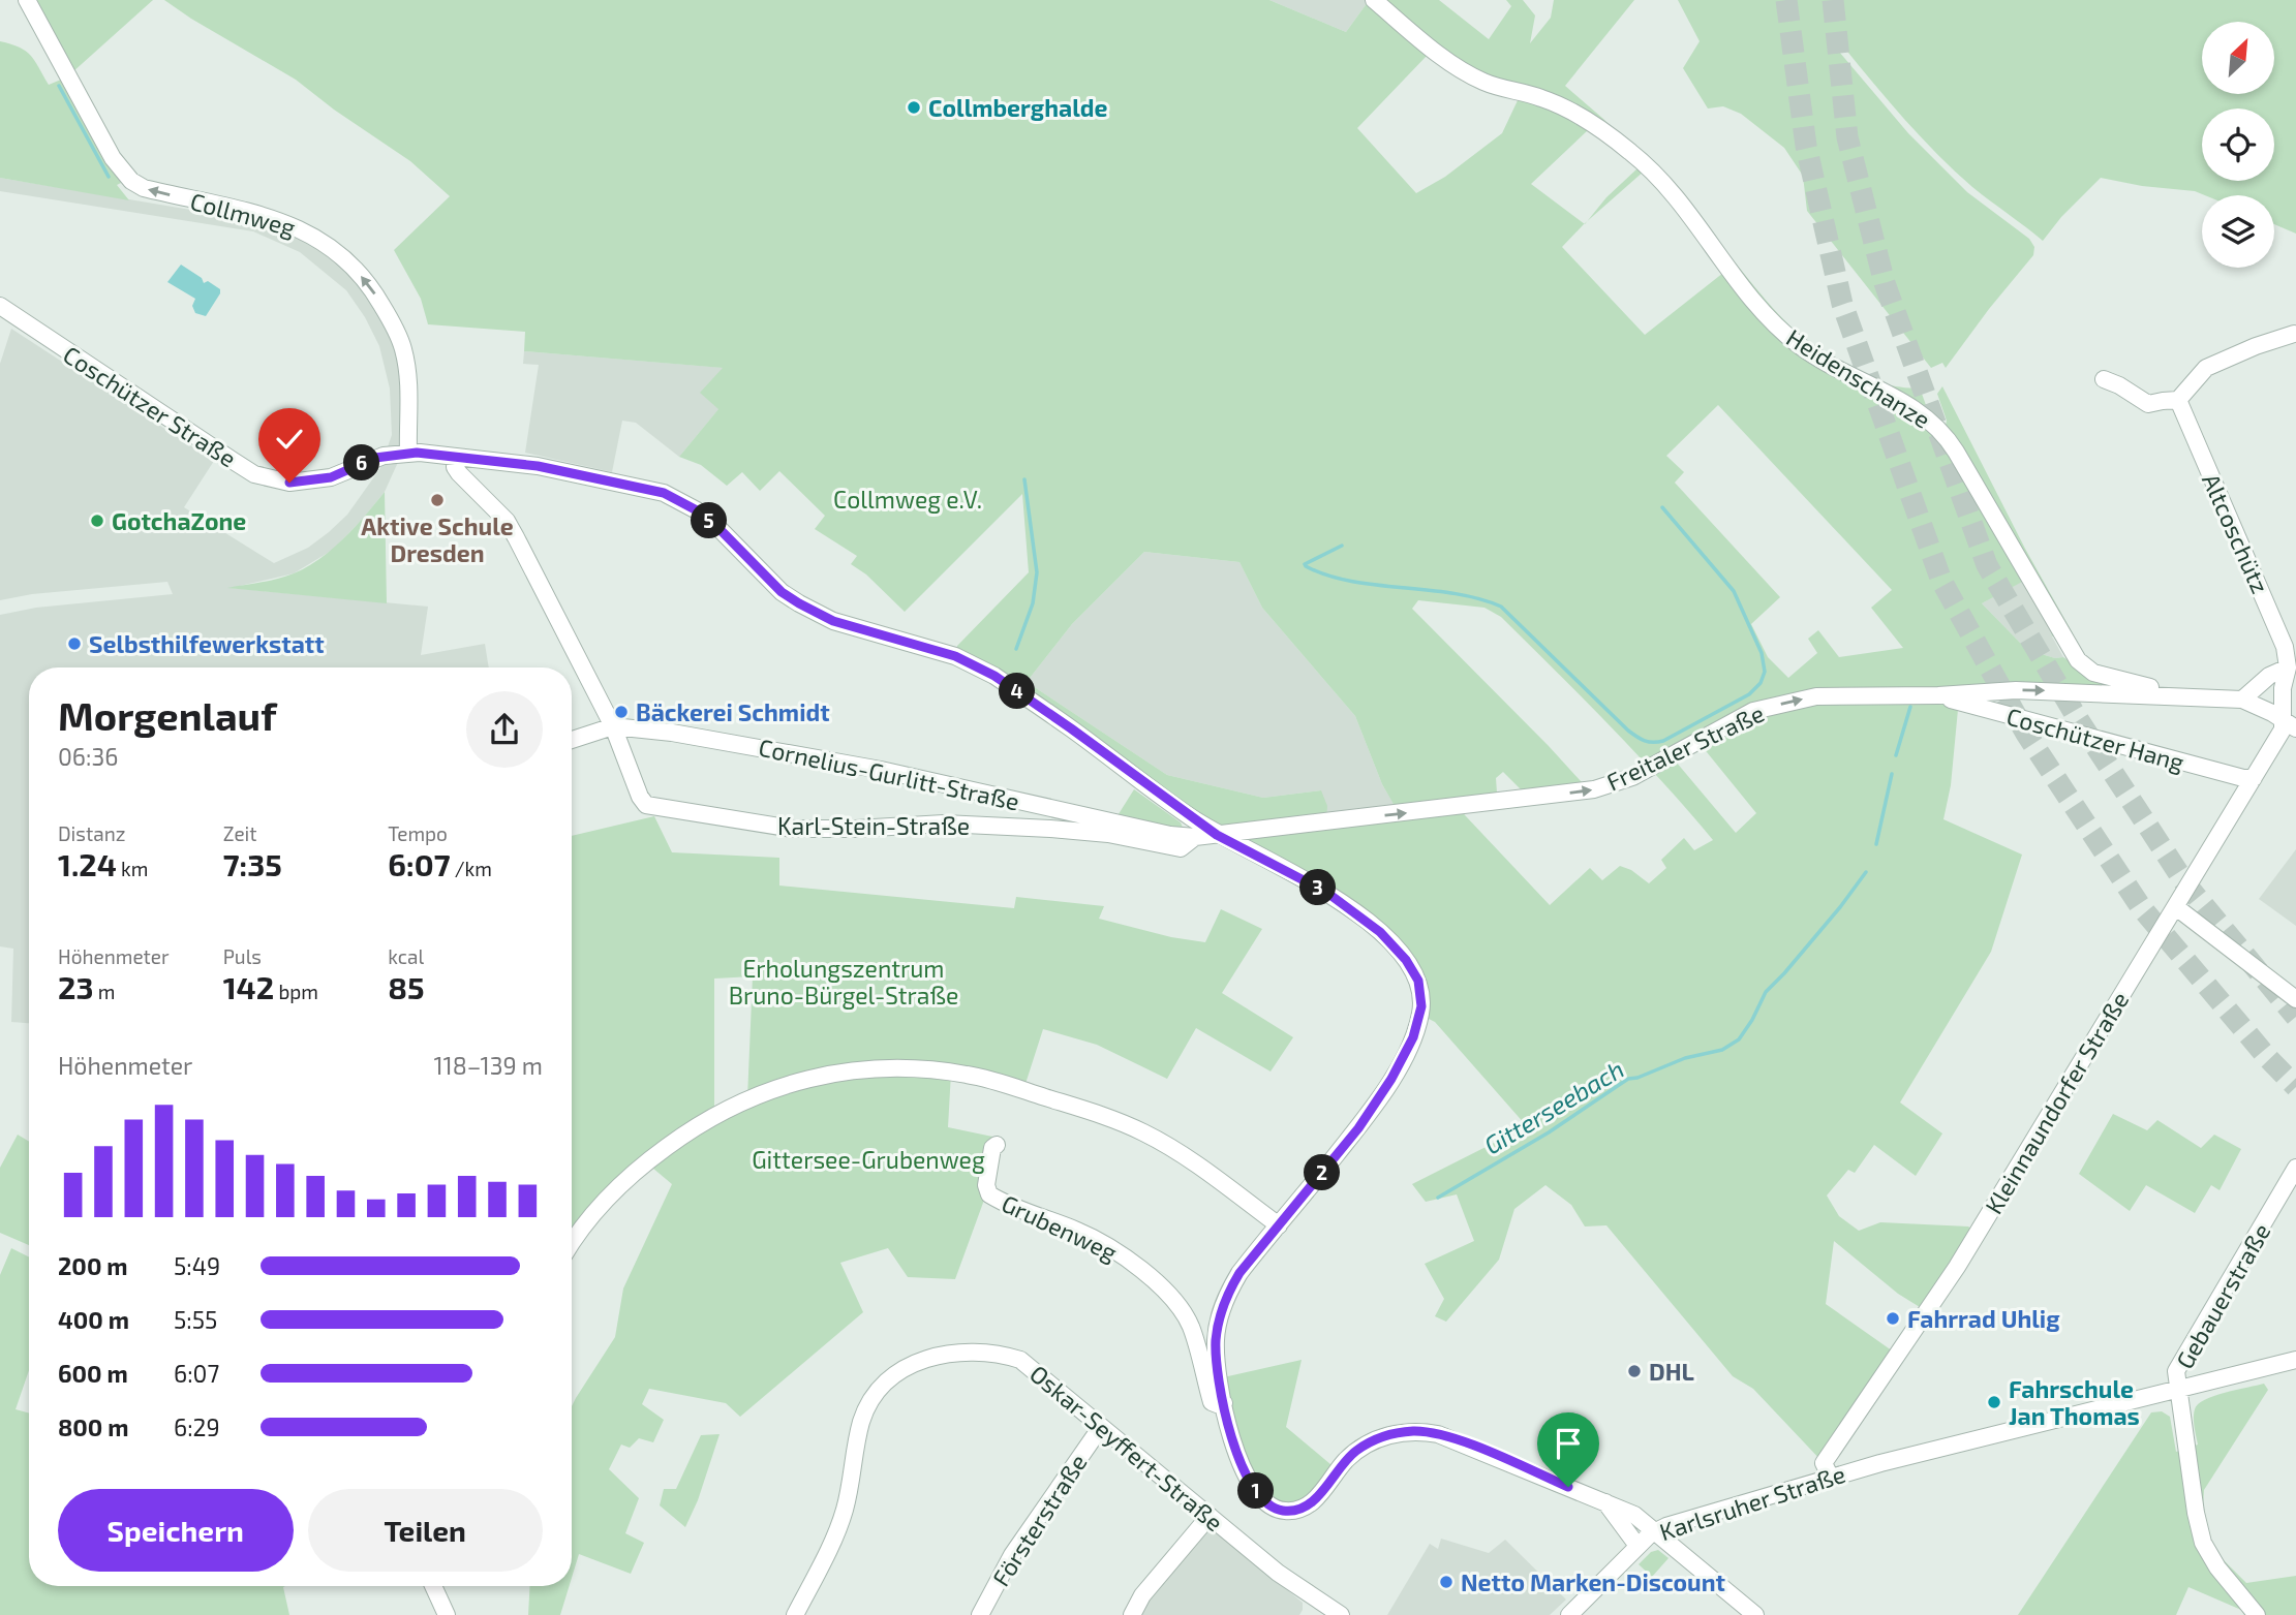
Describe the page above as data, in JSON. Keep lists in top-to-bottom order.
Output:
{
  "streets": {
    "street": [
      "Collmweg",
      "Heidenschanze",
      "Coschützer Straße",
      "Altcoschütz",
      "Coschützer Hang",
      "Freitaler Straße",
      "Cornelius-Gurlitt-Straße",
      "Karl-Stein-Straße",
      "Kleinnaundorfer Straße",
      "Grubenweg",
      "Gebauerstraße",
      "Oskar-Seyffert-Straße",
      "Karlsruher Straße",
      "Försterstraße"
    ]
  },
  "crossings": [
    ["Collmweg", "Coschützer Straße"],
    ["Heidenschanze", "Freitaler Straße"],
    ["Altcoschütz", "Kleinnaundorfer Straße"],
    ["Coschützer Hang", "Freitaler Straße"],
    ["Coschützer Hang", "Kleinnaundorfer Straße"],
    ["Freitaler Straße", "Cornelius-Gurlitt-Straße"],
    ["Cornelius-Gurlitt-Straße", "Karl-Stein-Straße"],
    ["Kleinnaundorfer Straße", "Karlsruher Straße"],
    ["Gebauerstraße", "Karlsruher Straße"],
    ["Oskar-Seyffert-Straße", "Försterstraße"]
  ],
  "one_way": ["Collmweg", "Freitaler Straße"],
  "water": ["Gitterseebach"],
  "parks": ["Collmweg e.V.", "Erholungszentrum Bruno-Bürgel-Straße", "Gittersee-Grubenweg"],
  "places": [
    "Collmberghalde",
    "Aktive Schule Dresden",
    "GotchaZone",
    "Selbsthilfewerkstatt",
    "Bäckerei Schmidt",
    "Fahrrad Uhlig",
    "DHL",
    "Fahrschule Jan Thomas",
    "Netto Marken-Discount"
  ],
  "north": "top right",
  "page": {
    "pins": [
      "6",
      "5",
      "4",
      "3",
      "2",
      "1"
    ],
    "heading": ["Morgenlauf", "06:36"],
    "stats": [
      ["Distanz", "1.24 km"],
      ["Zeit", "7:35"],
      ["Tempo", "6:07 /km"],
      ["Höhenmeter", "23 m"],
      ["Puls", "142 bpm"],
      ["kcal", "85"]
    ],
    "chart": ["Höhenmeter", "118–139 m"],
    "list": [
      {
        "name": "200 m",
        "note": "5:49"
      },
      {
        "name": "400 m",
        "note": "5:55"
      },
      {
        "name": "600 m",
        "note": "6:07"
      },
      {
        "name": "800 m",
        "note": "6:29"
      }
    ],
    "buttons": ["Speichern", "Teilen"]
  }
}
